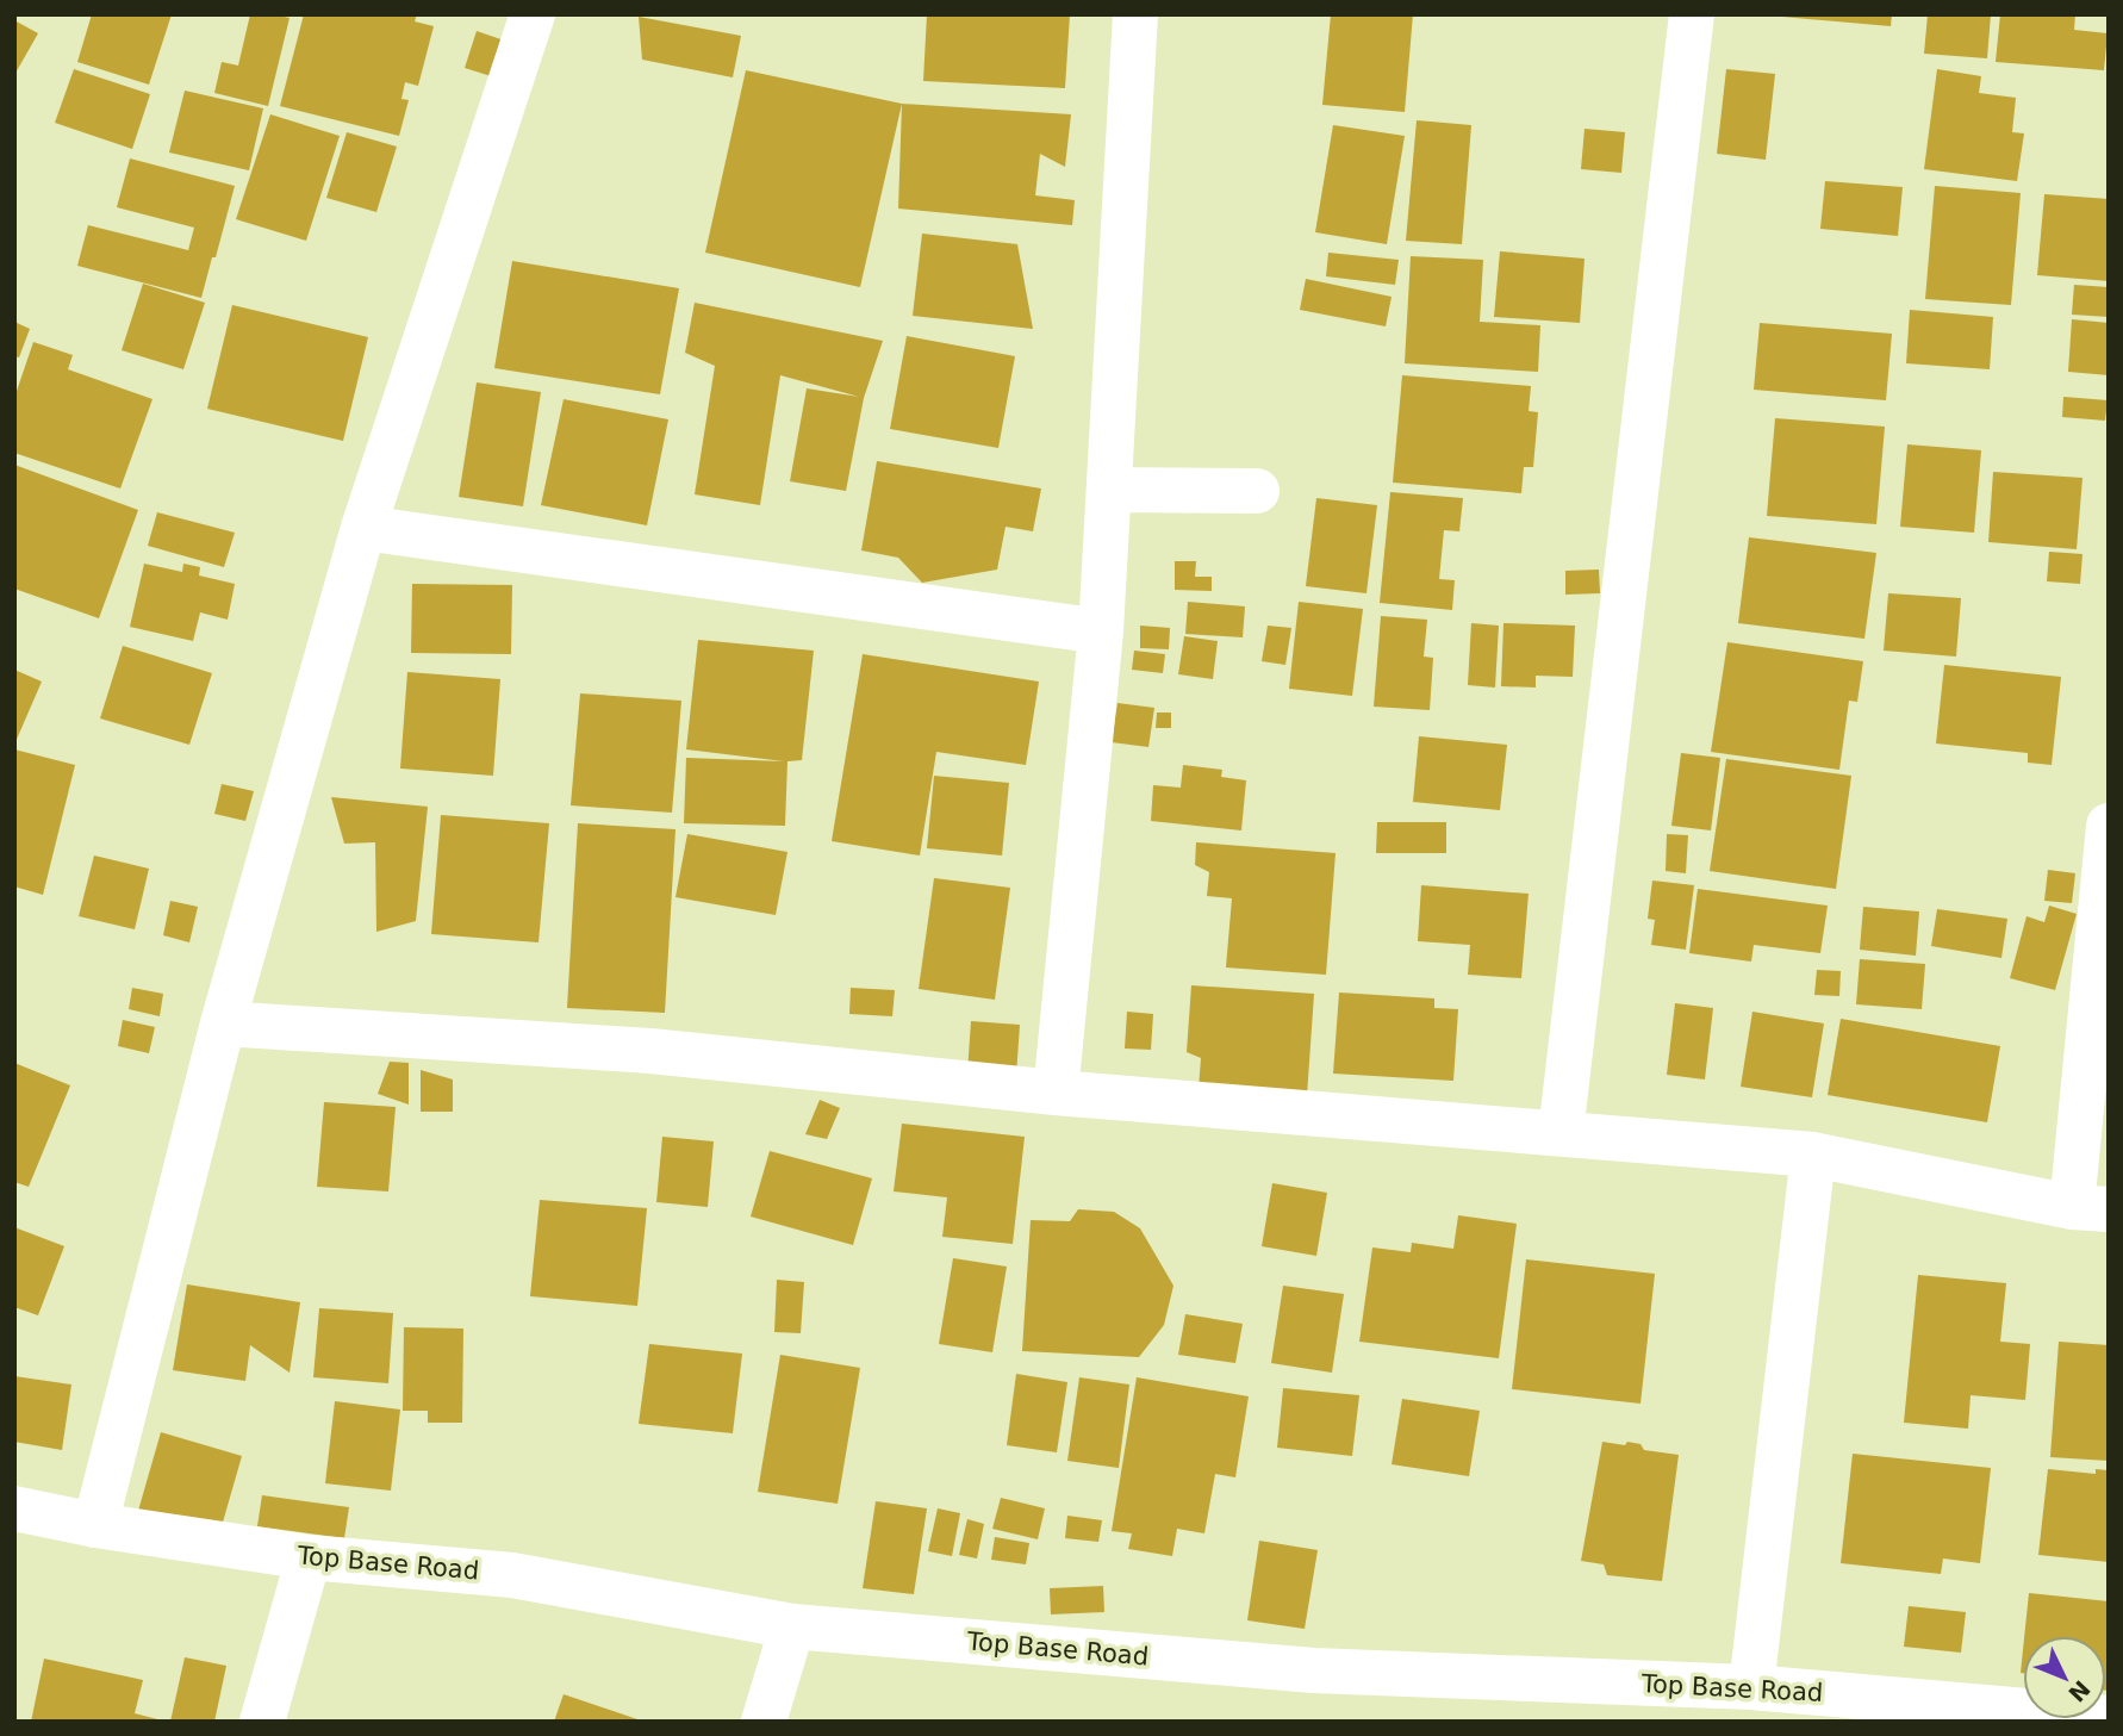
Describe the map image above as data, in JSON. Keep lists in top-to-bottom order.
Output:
{
  "streets": {
    "street": ["Top Base Road"]
  },
  "north": "bottom right"
}
